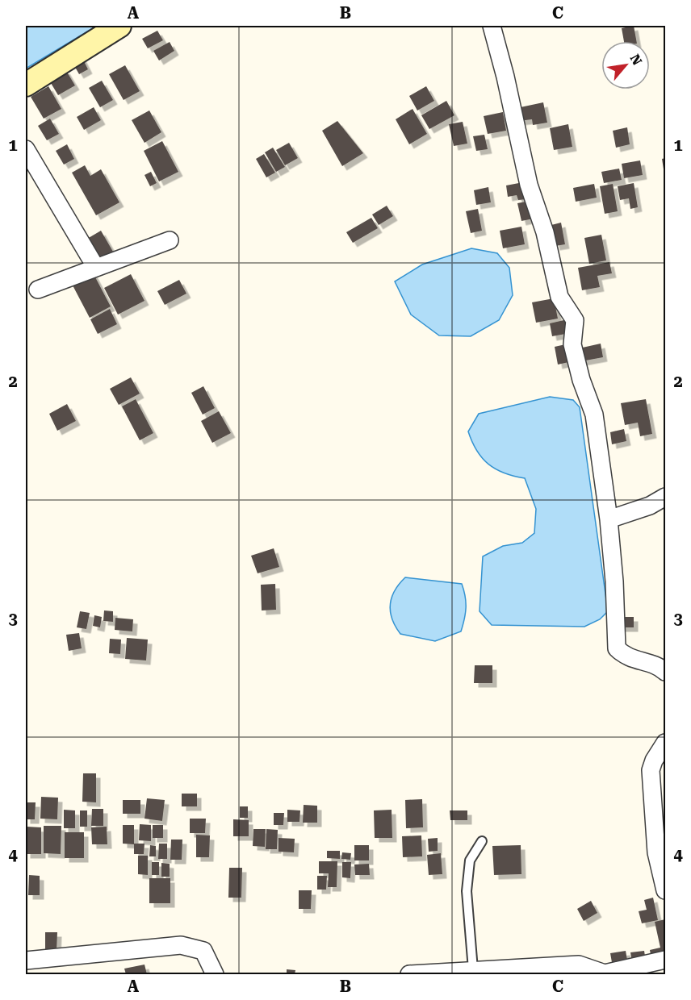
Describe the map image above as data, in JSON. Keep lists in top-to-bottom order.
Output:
{
  "north": "top right",
  "grid": {
    "columns": ["A", "B", "C"],
    "rows": [
      "1",
      "2",
      "3",
      "4"
    ]
  }
}
